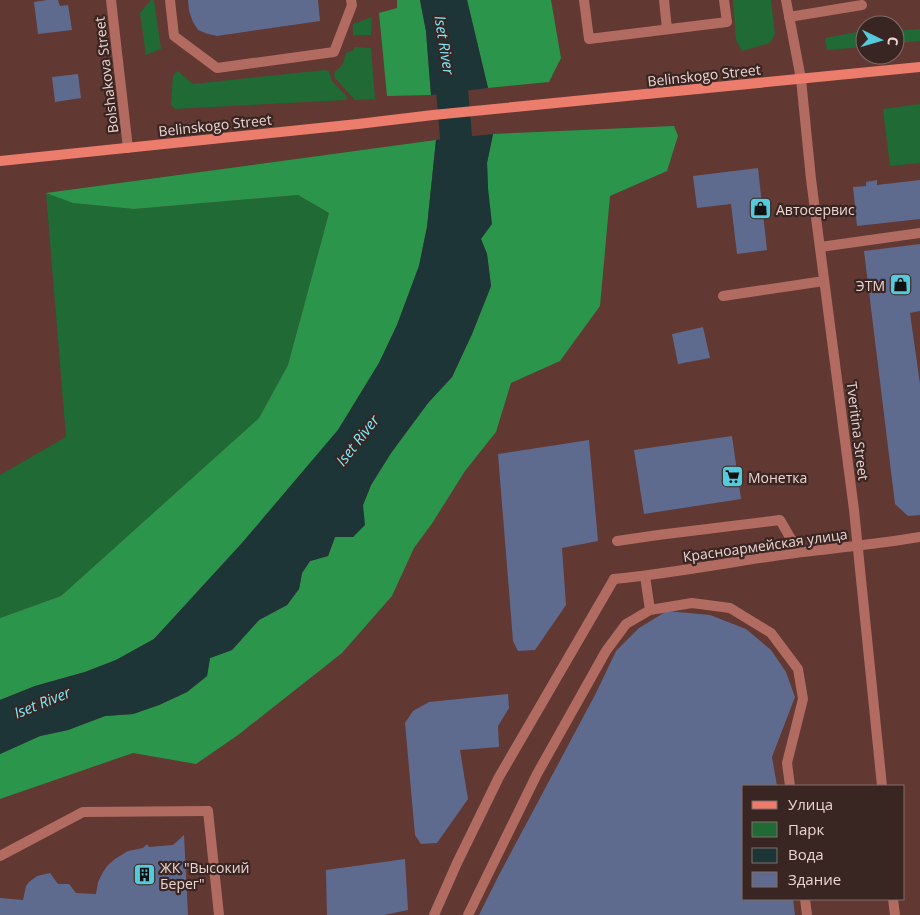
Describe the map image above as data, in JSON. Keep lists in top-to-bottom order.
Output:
{
  "streets": {
    "main road": ["Belinskogo Street"],
    "street": ["Bolshakova Street", "Tveritina Street", "Красноармейская улица"]
  },
  "crossings": [
    ["Bolshakova Street", "Belinskogo Street"],
    ["Belinskogo Street", "Tveritina Street"],
    ["Tveritina Street", "Красноармейская улица"]
  ],
  "water": ["Iset River"],
  "places": {
    "shop": ["Автосервис", "ЭТМ"],
    "supermarket": ["Монетка"],
    "building": ["ЖК \"Высокий Берег\""]
  },
  "legend": [
    "Улица",
    "Парк",
    "Вода",
    "Здание"
  ],
  "north": "right"
}
